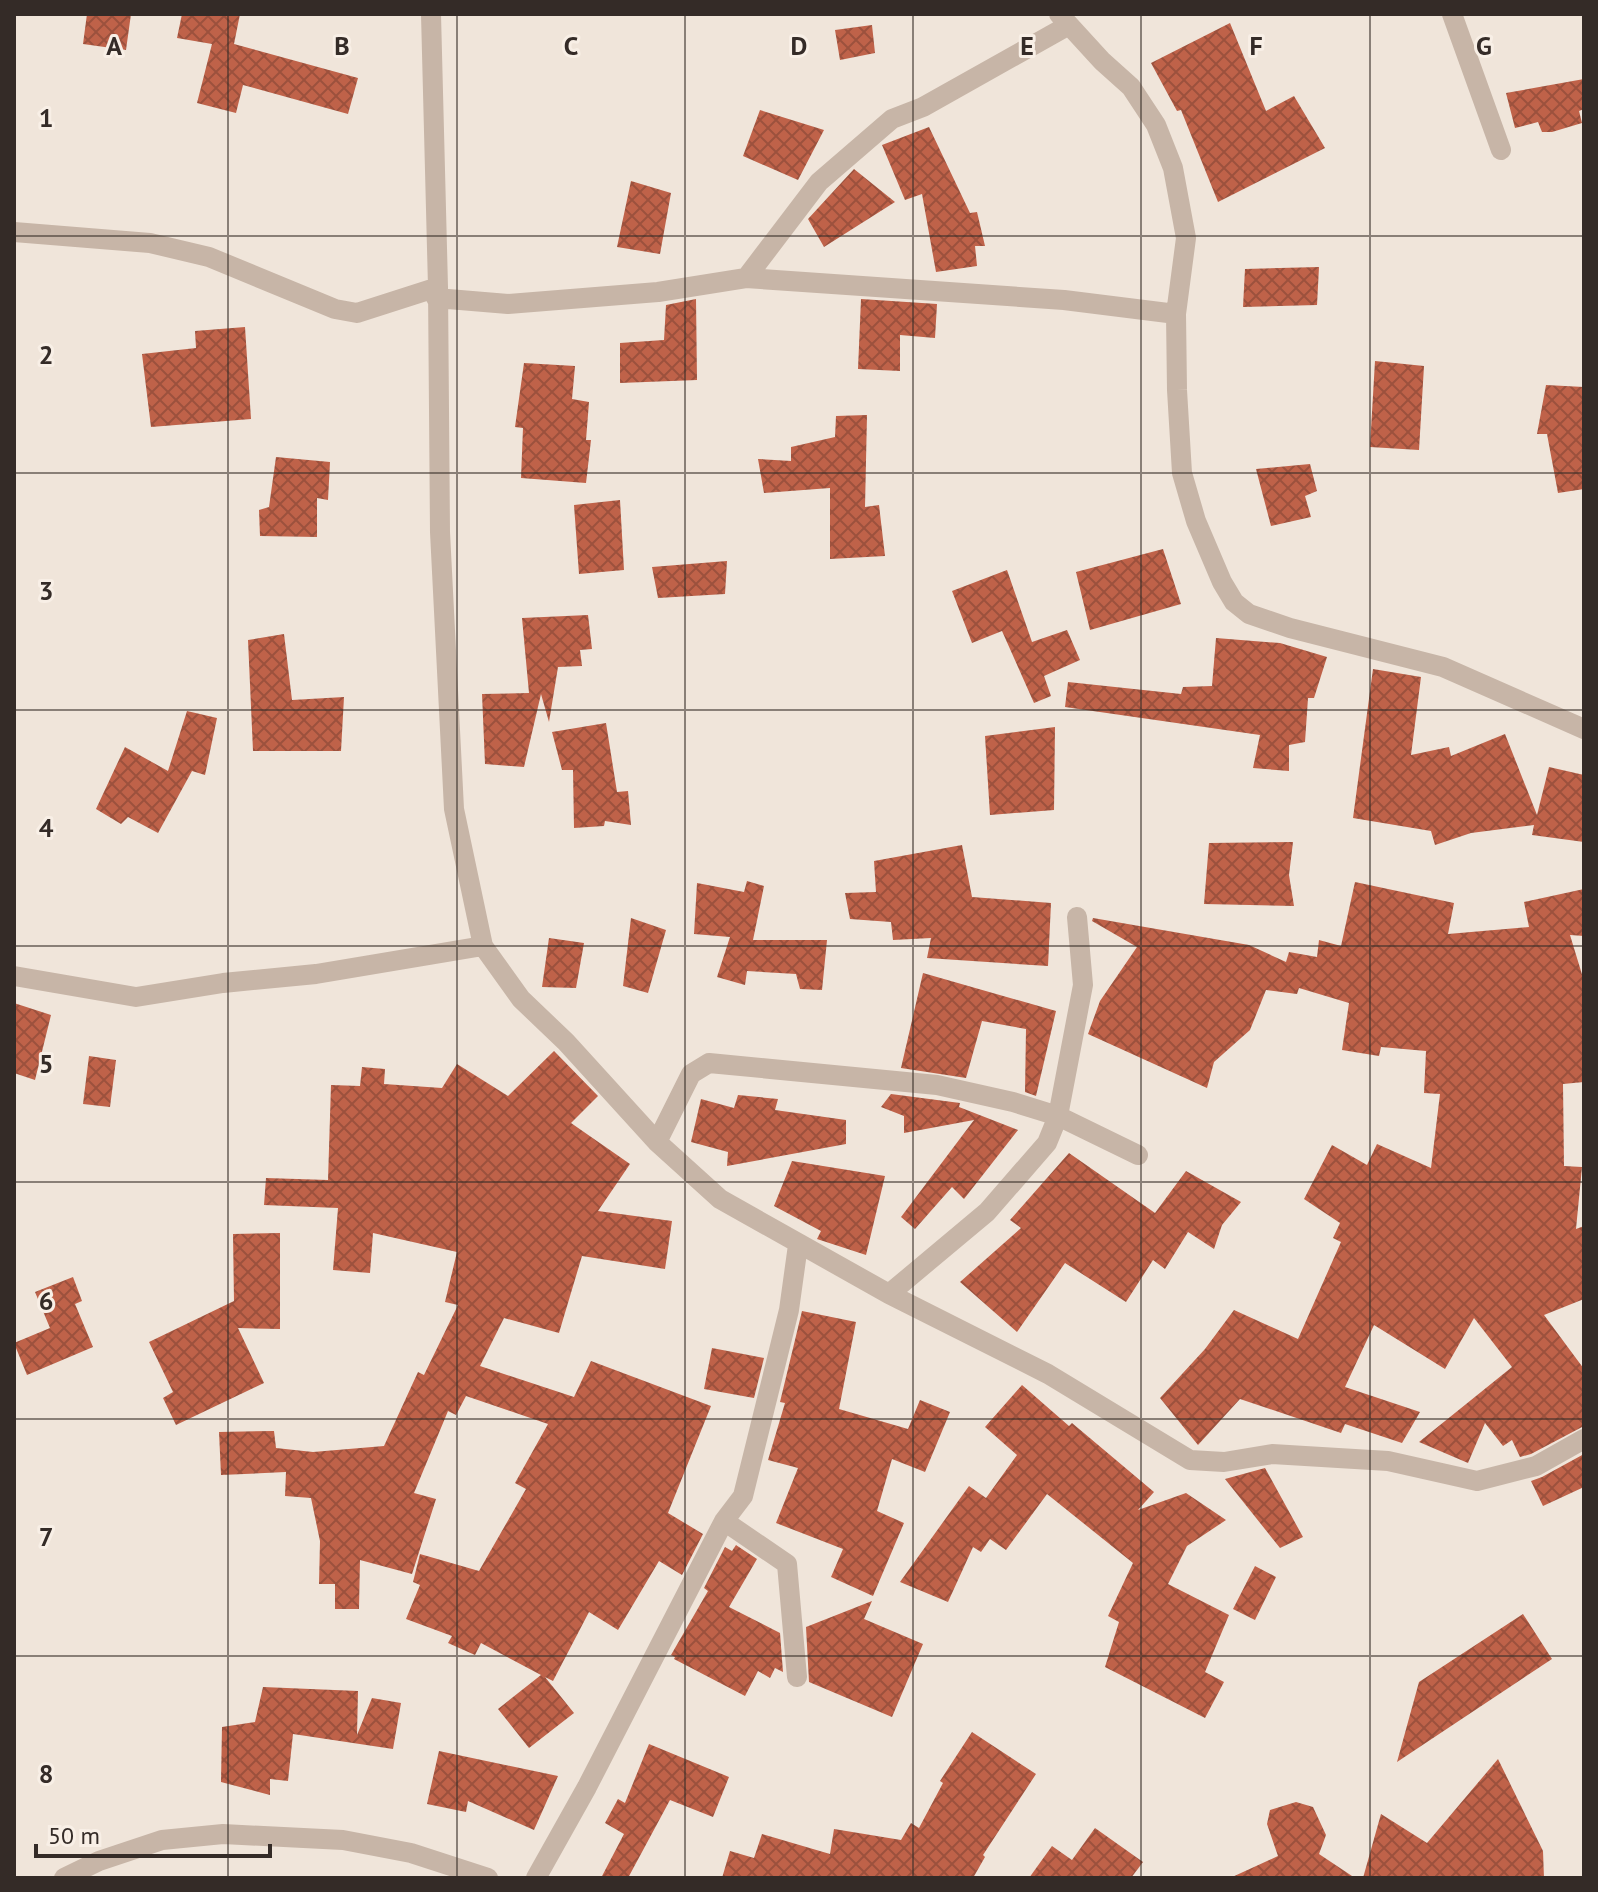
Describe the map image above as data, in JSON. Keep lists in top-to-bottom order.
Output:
{
  "scale_bar": "50 m",
  "grid": {
    "columns": [
      "A",
      "B",
      "C",
      "D",
      "E",
      "F",
      "G"
    ],
    "rows": [
      "1",
      "2",
      "3",
      "4",
      "5",
      "6",
      "7",
      "8"
    ]
  }
}
